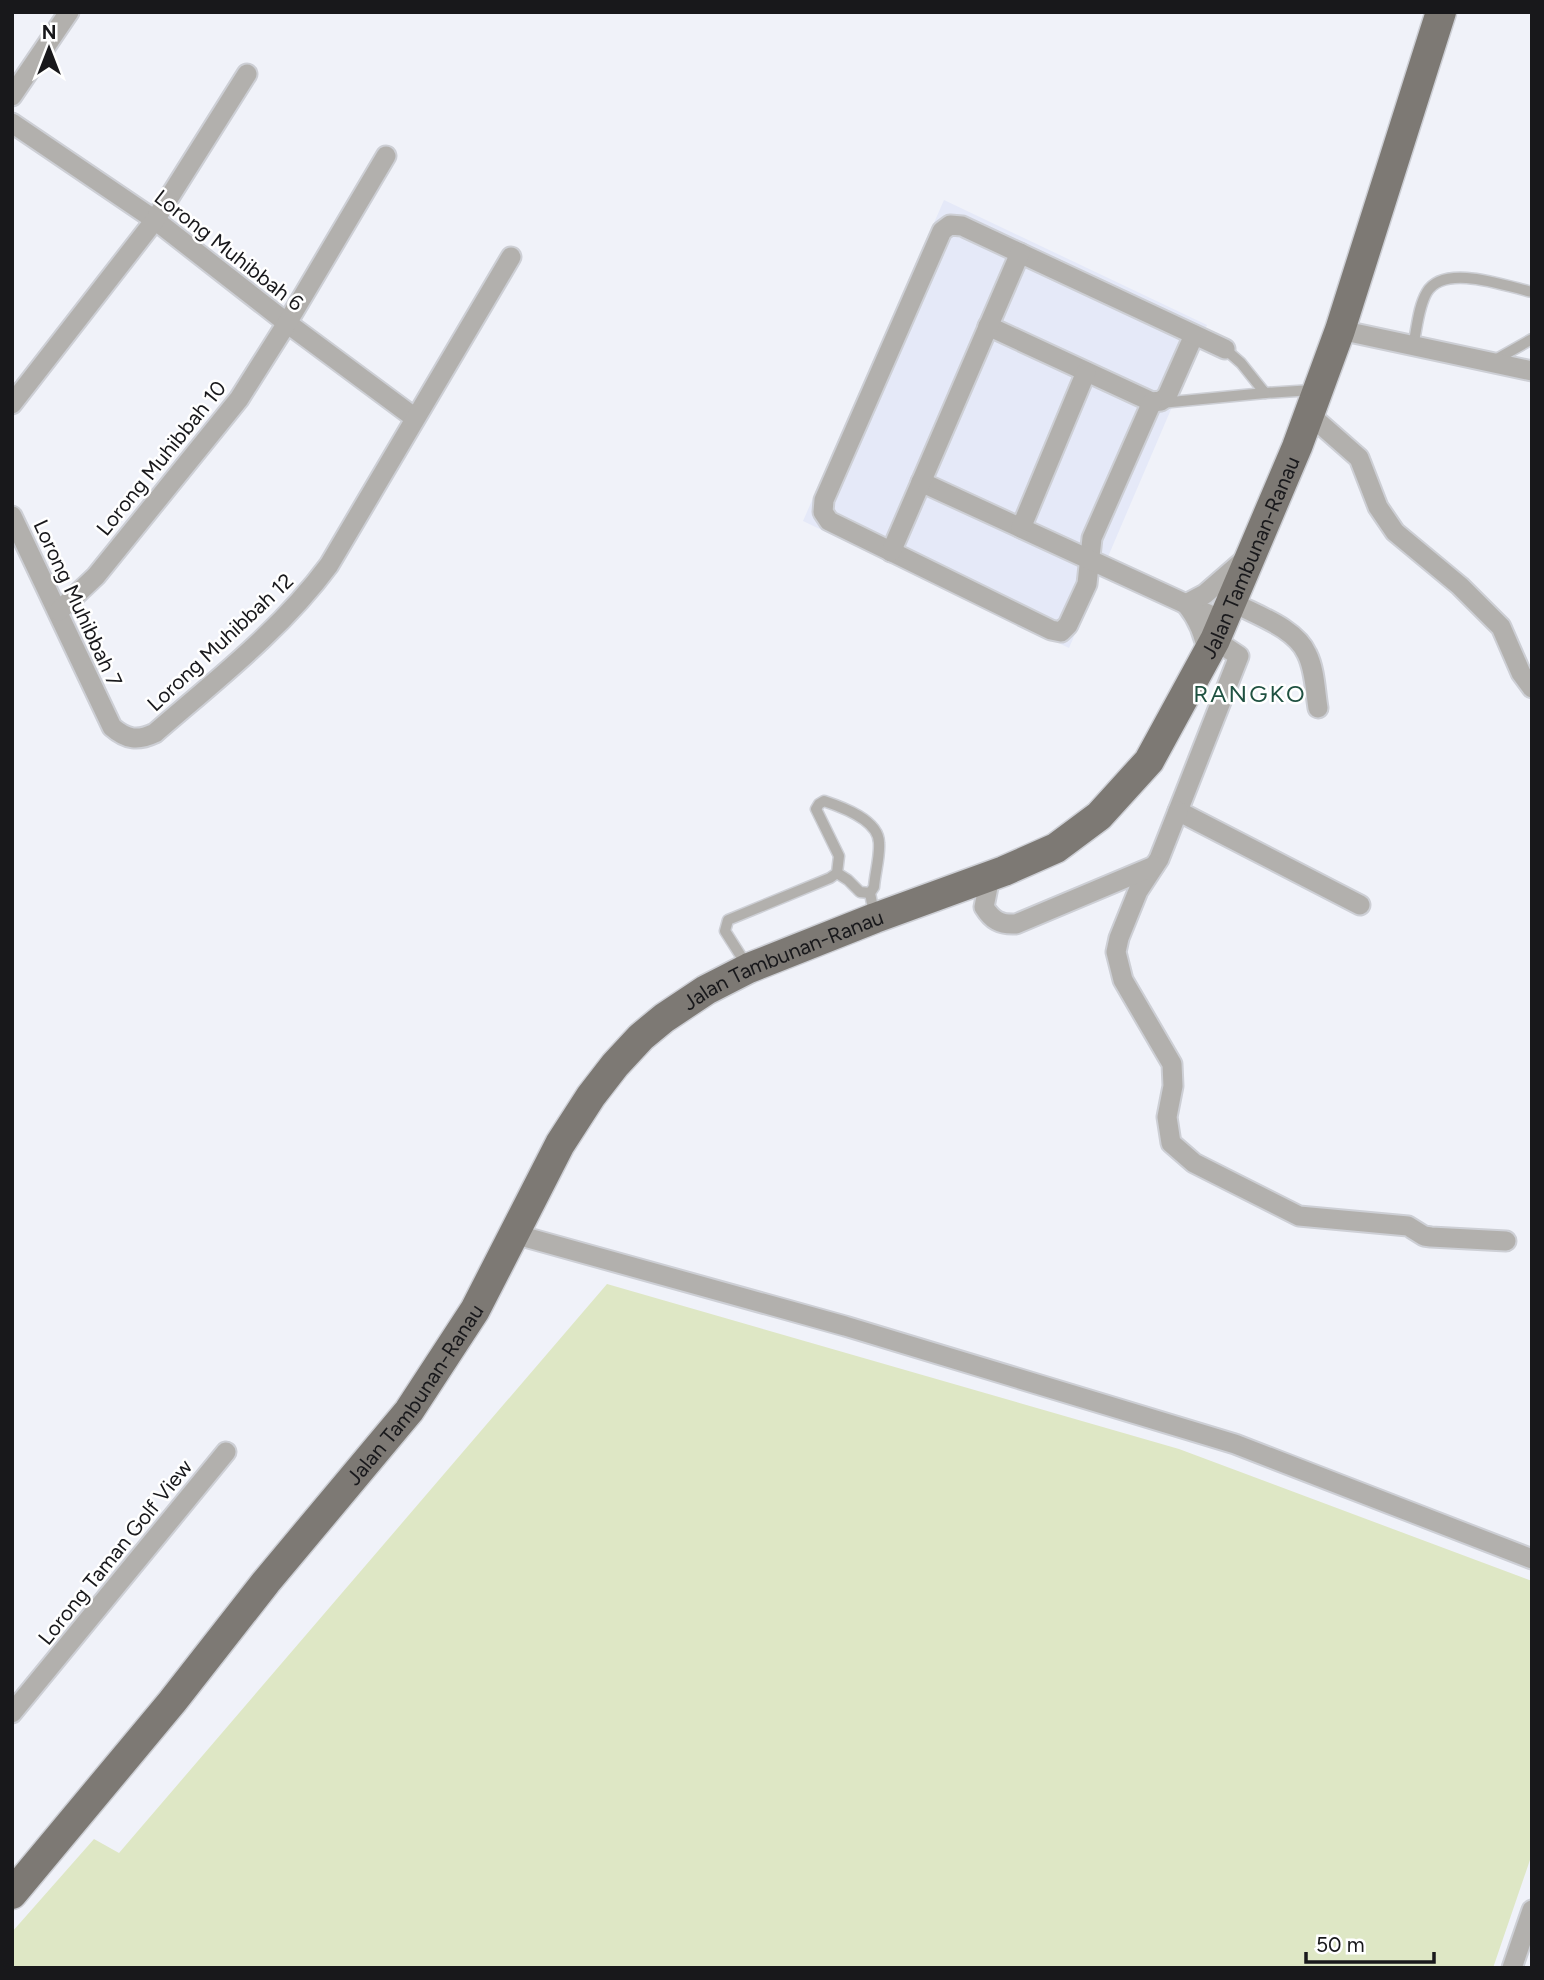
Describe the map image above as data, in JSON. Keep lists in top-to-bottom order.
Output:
{
  "streets": {
    "main road": ["Jalan Tambunan-Ranau"],
    "street": [
      "Lorong Muhibbah 6",
      "Lorong Muhibbah 10",
      "Lorong Muhibbah 7",
      "Lorong Muhibbah 12",
      "Lorong Taman Golf View"
    ]
  },
  "crossings": [
    ["Lorong Muhibbah 6", "Lorong Muhibbah 10"],
    ["Lorong Muhibbah 6", "Lorong Muhibbah 12"],
    ["Lorong Muhibbah 10", "Lorong Muhibbah 7"],
    ["Lorong Muhibbah 7", "Lorong Muhibbah 12"]
  ],
  "districts": ["RANGKO"],
  "scale_bar": "50 m",
  "north": "top"
}
